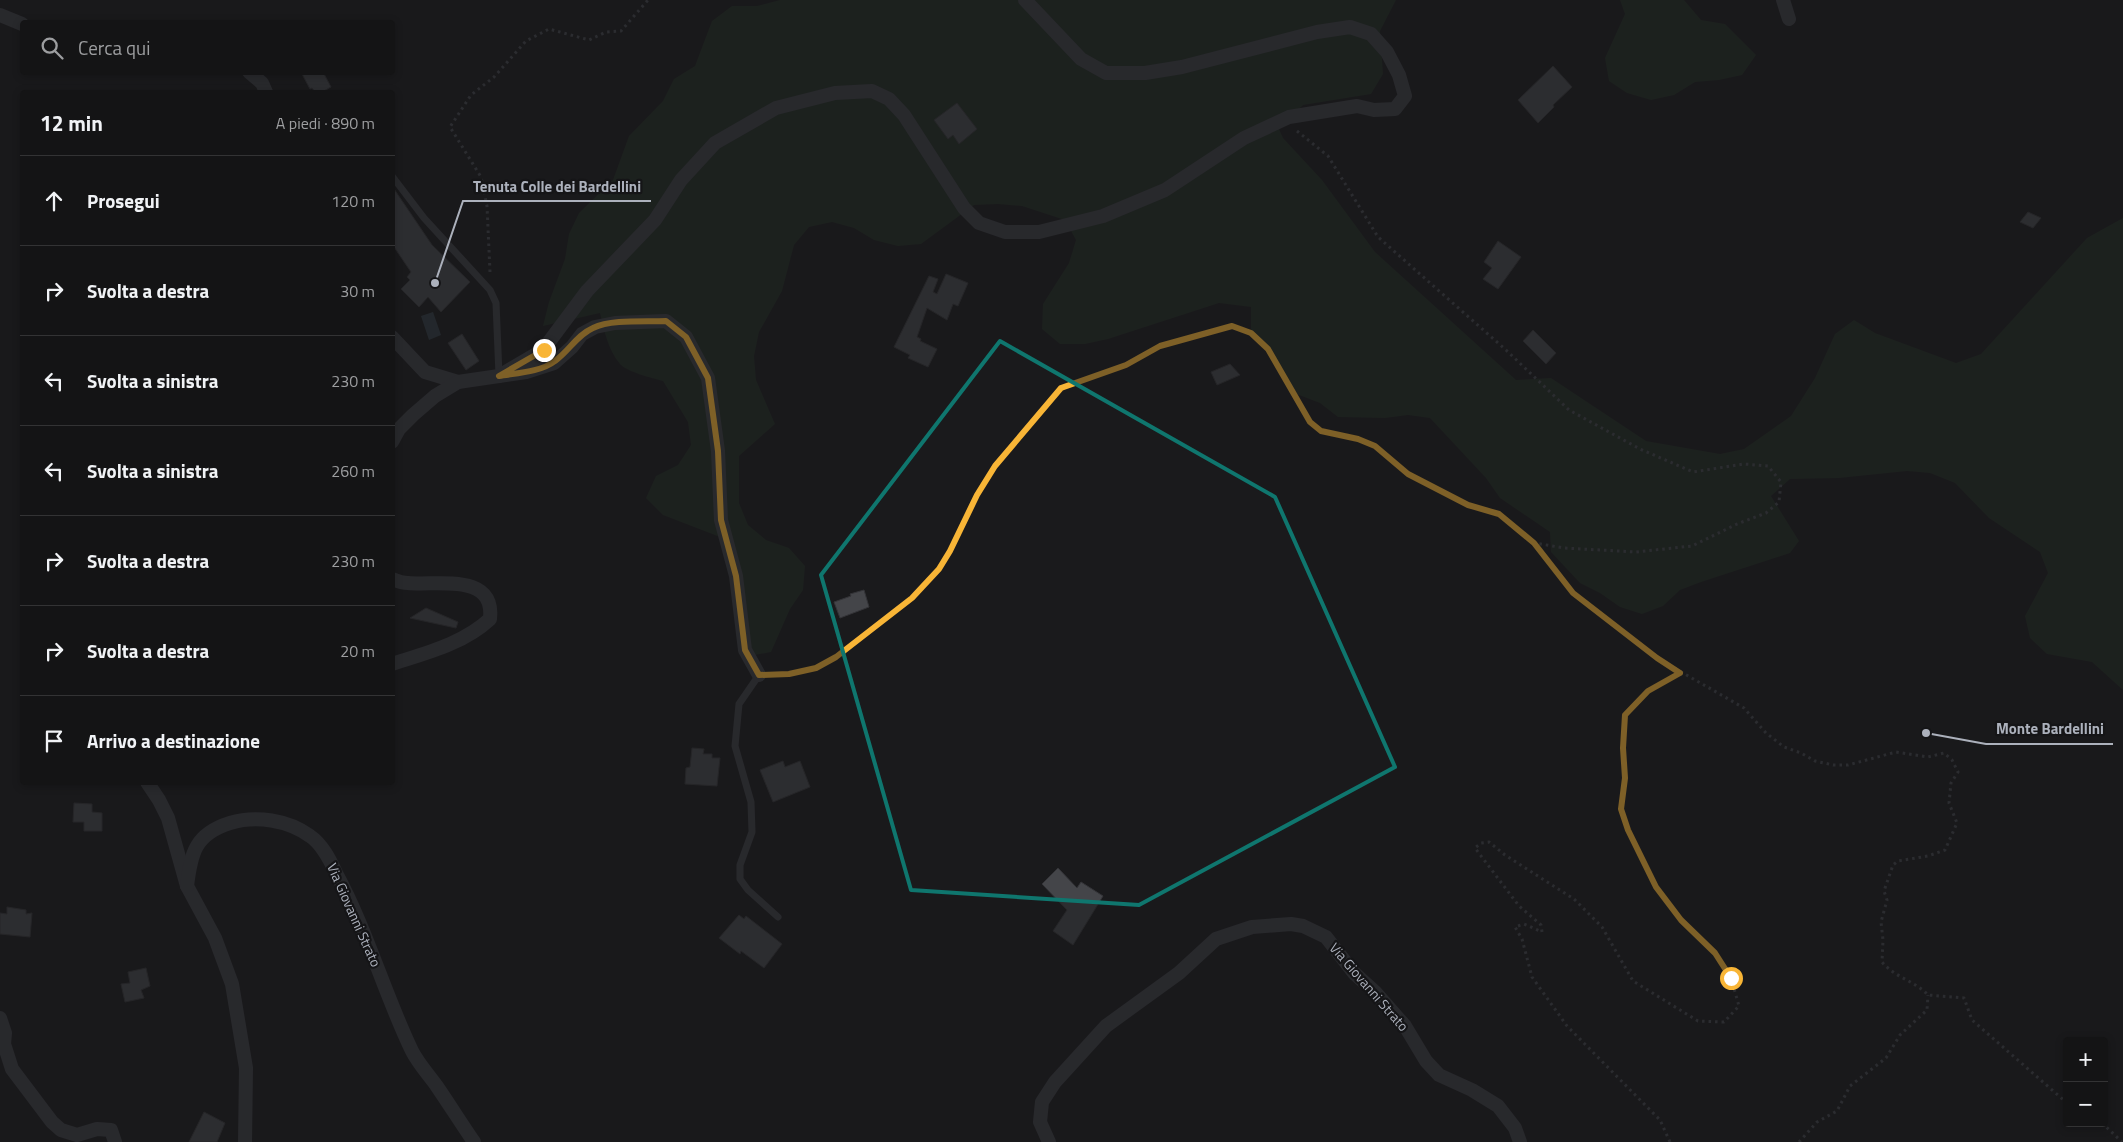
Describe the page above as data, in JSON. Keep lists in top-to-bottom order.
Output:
{
  "streets": {
    "street": ["Via Giovanni Strato"]
  },
  "places": ["Tenuta Colle dei Bardellini", "Monte Bardellini"],
  "page": {
    "search": "Cerca qui",
    "heading": ["12 min", "A piedi · 890 m"],
    "list": [
      ["Prosegui", "120 m"],
      ["Svolta a destra", "30 m"],
      ["Svolta a sinistra", "230 m"],
      ["Svolta a sinistra", "260 m"],
      ["Svolta a destra", "230 m"],
      ["Svolta a destra", "20 m"],
      "Arrivo a destinazione"
    ],
    "map_buttons": ["+", "−"]
  }
}
